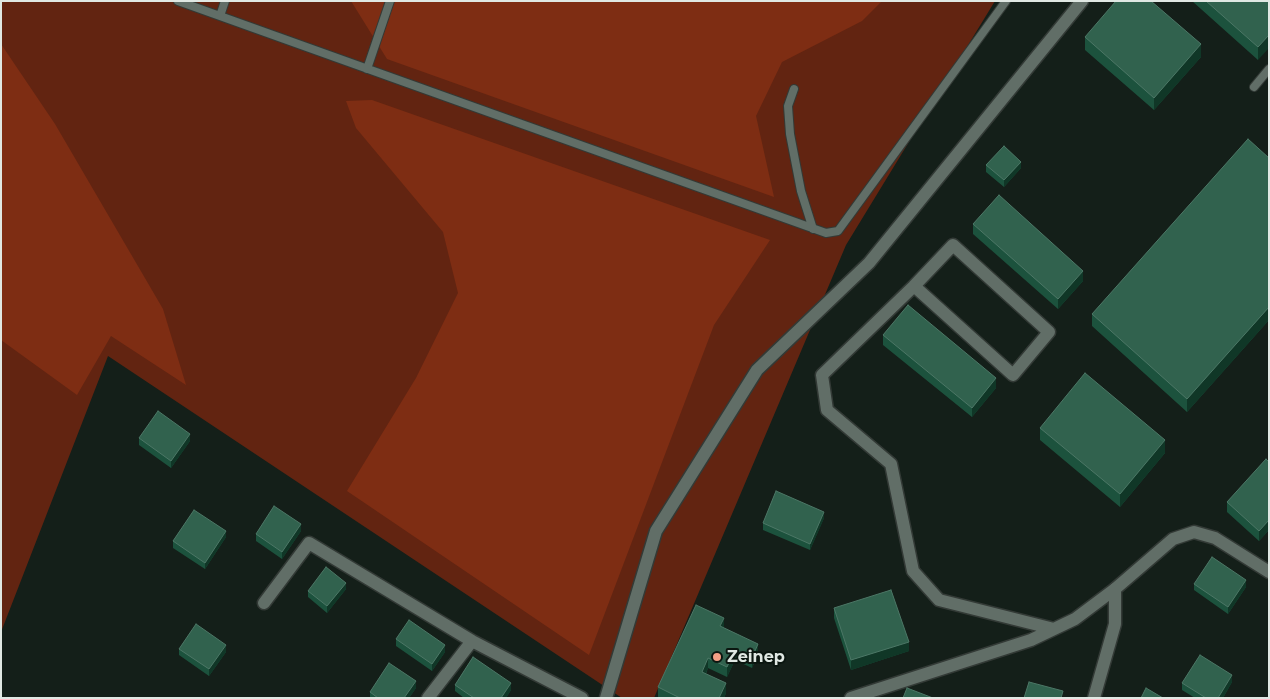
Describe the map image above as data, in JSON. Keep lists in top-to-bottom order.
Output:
{
  "places": ["Zeinep"]
}
